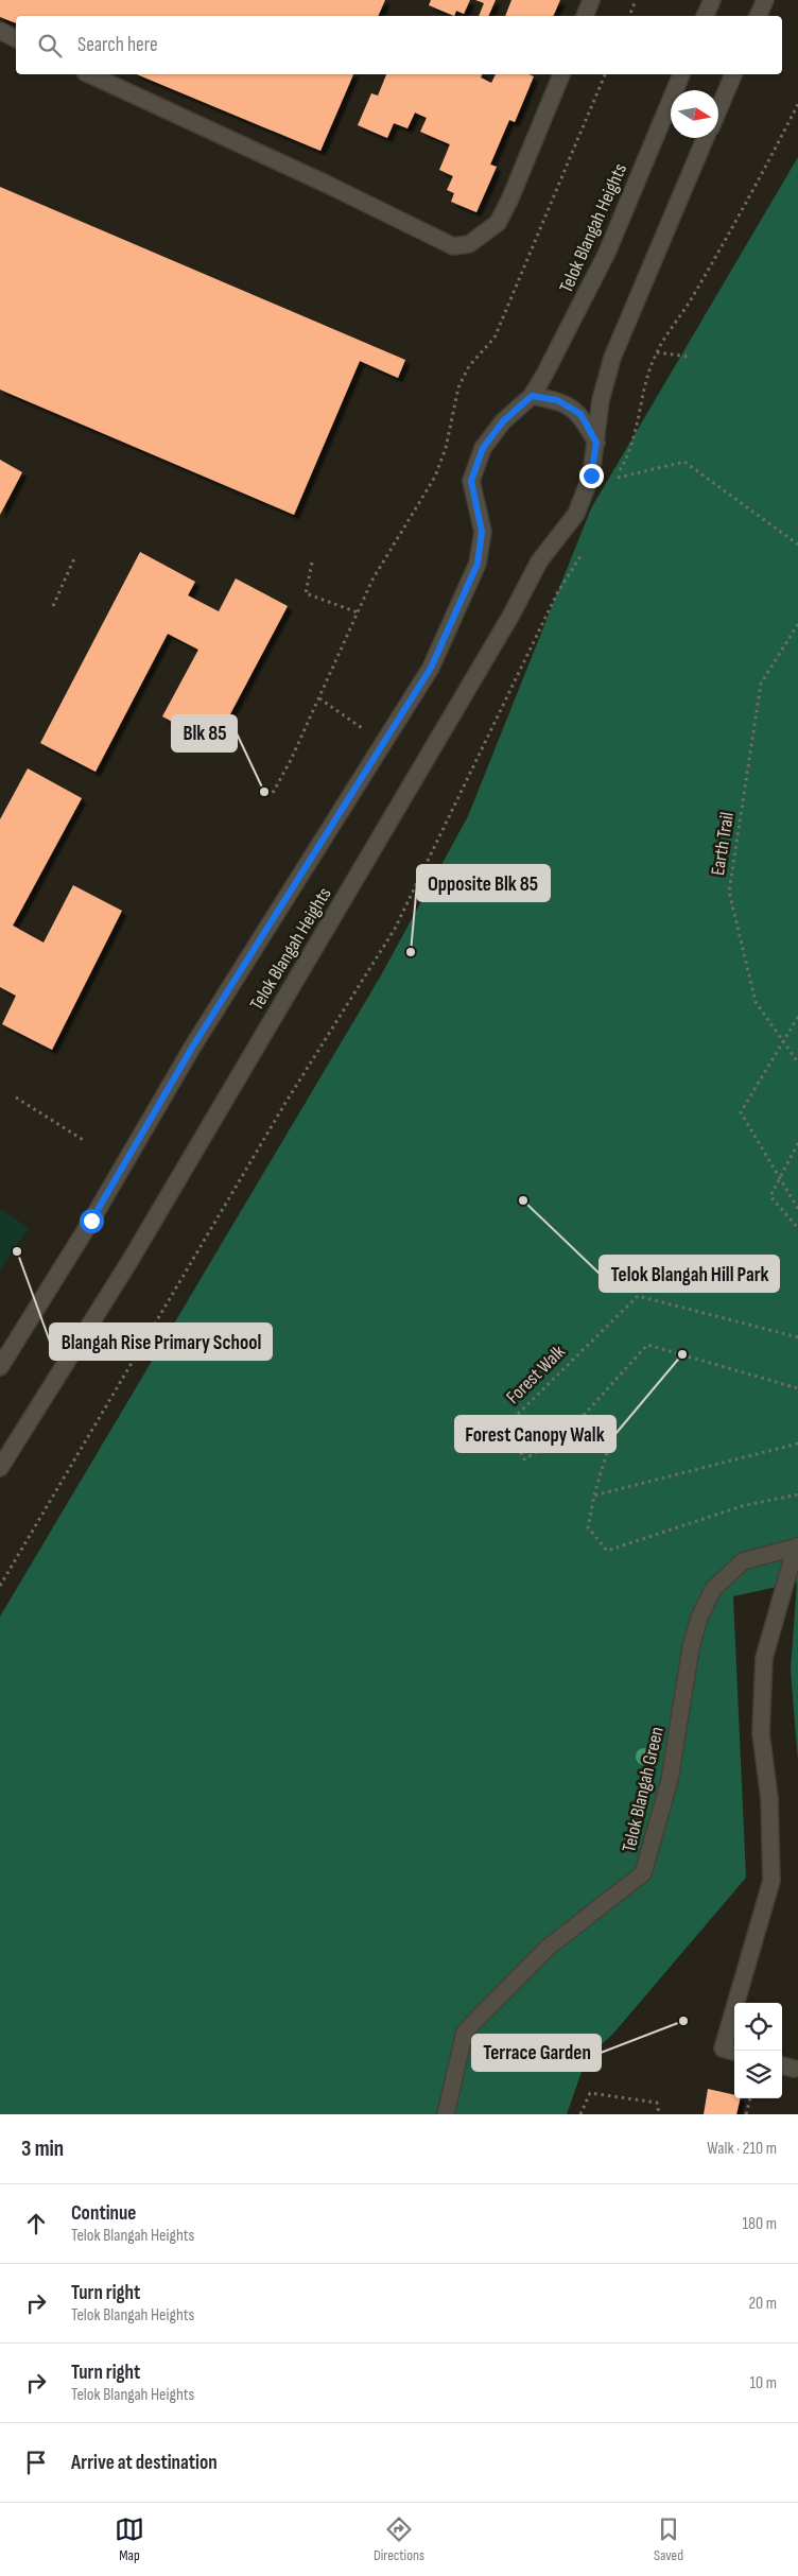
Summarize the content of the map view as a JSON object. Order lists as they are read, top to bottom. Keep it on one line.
{"streets":{"street":["Telok Blangah Heights","Telok Blangah Green"],"path":["Earth Trail","Forest Walk"]},"places":["Blk 85","Opposite Blk 85","Telok Blangah Hill Park","Blangah Rise Primary School","Forest Canopy Walk","Terrace Garden"],"north":"right","page":{"search":"Search here","heading":["3 min","Walk · 210 m"],"list":[["Continue","Telok Blangah Heights","180 m"],["Turn right","Telok Blangah Heights","20 m"],["Turn right","Telok Blangah Heights","10 m"],"Arrive at destination"],"nav":["Map","Directions","Saved"]}}
